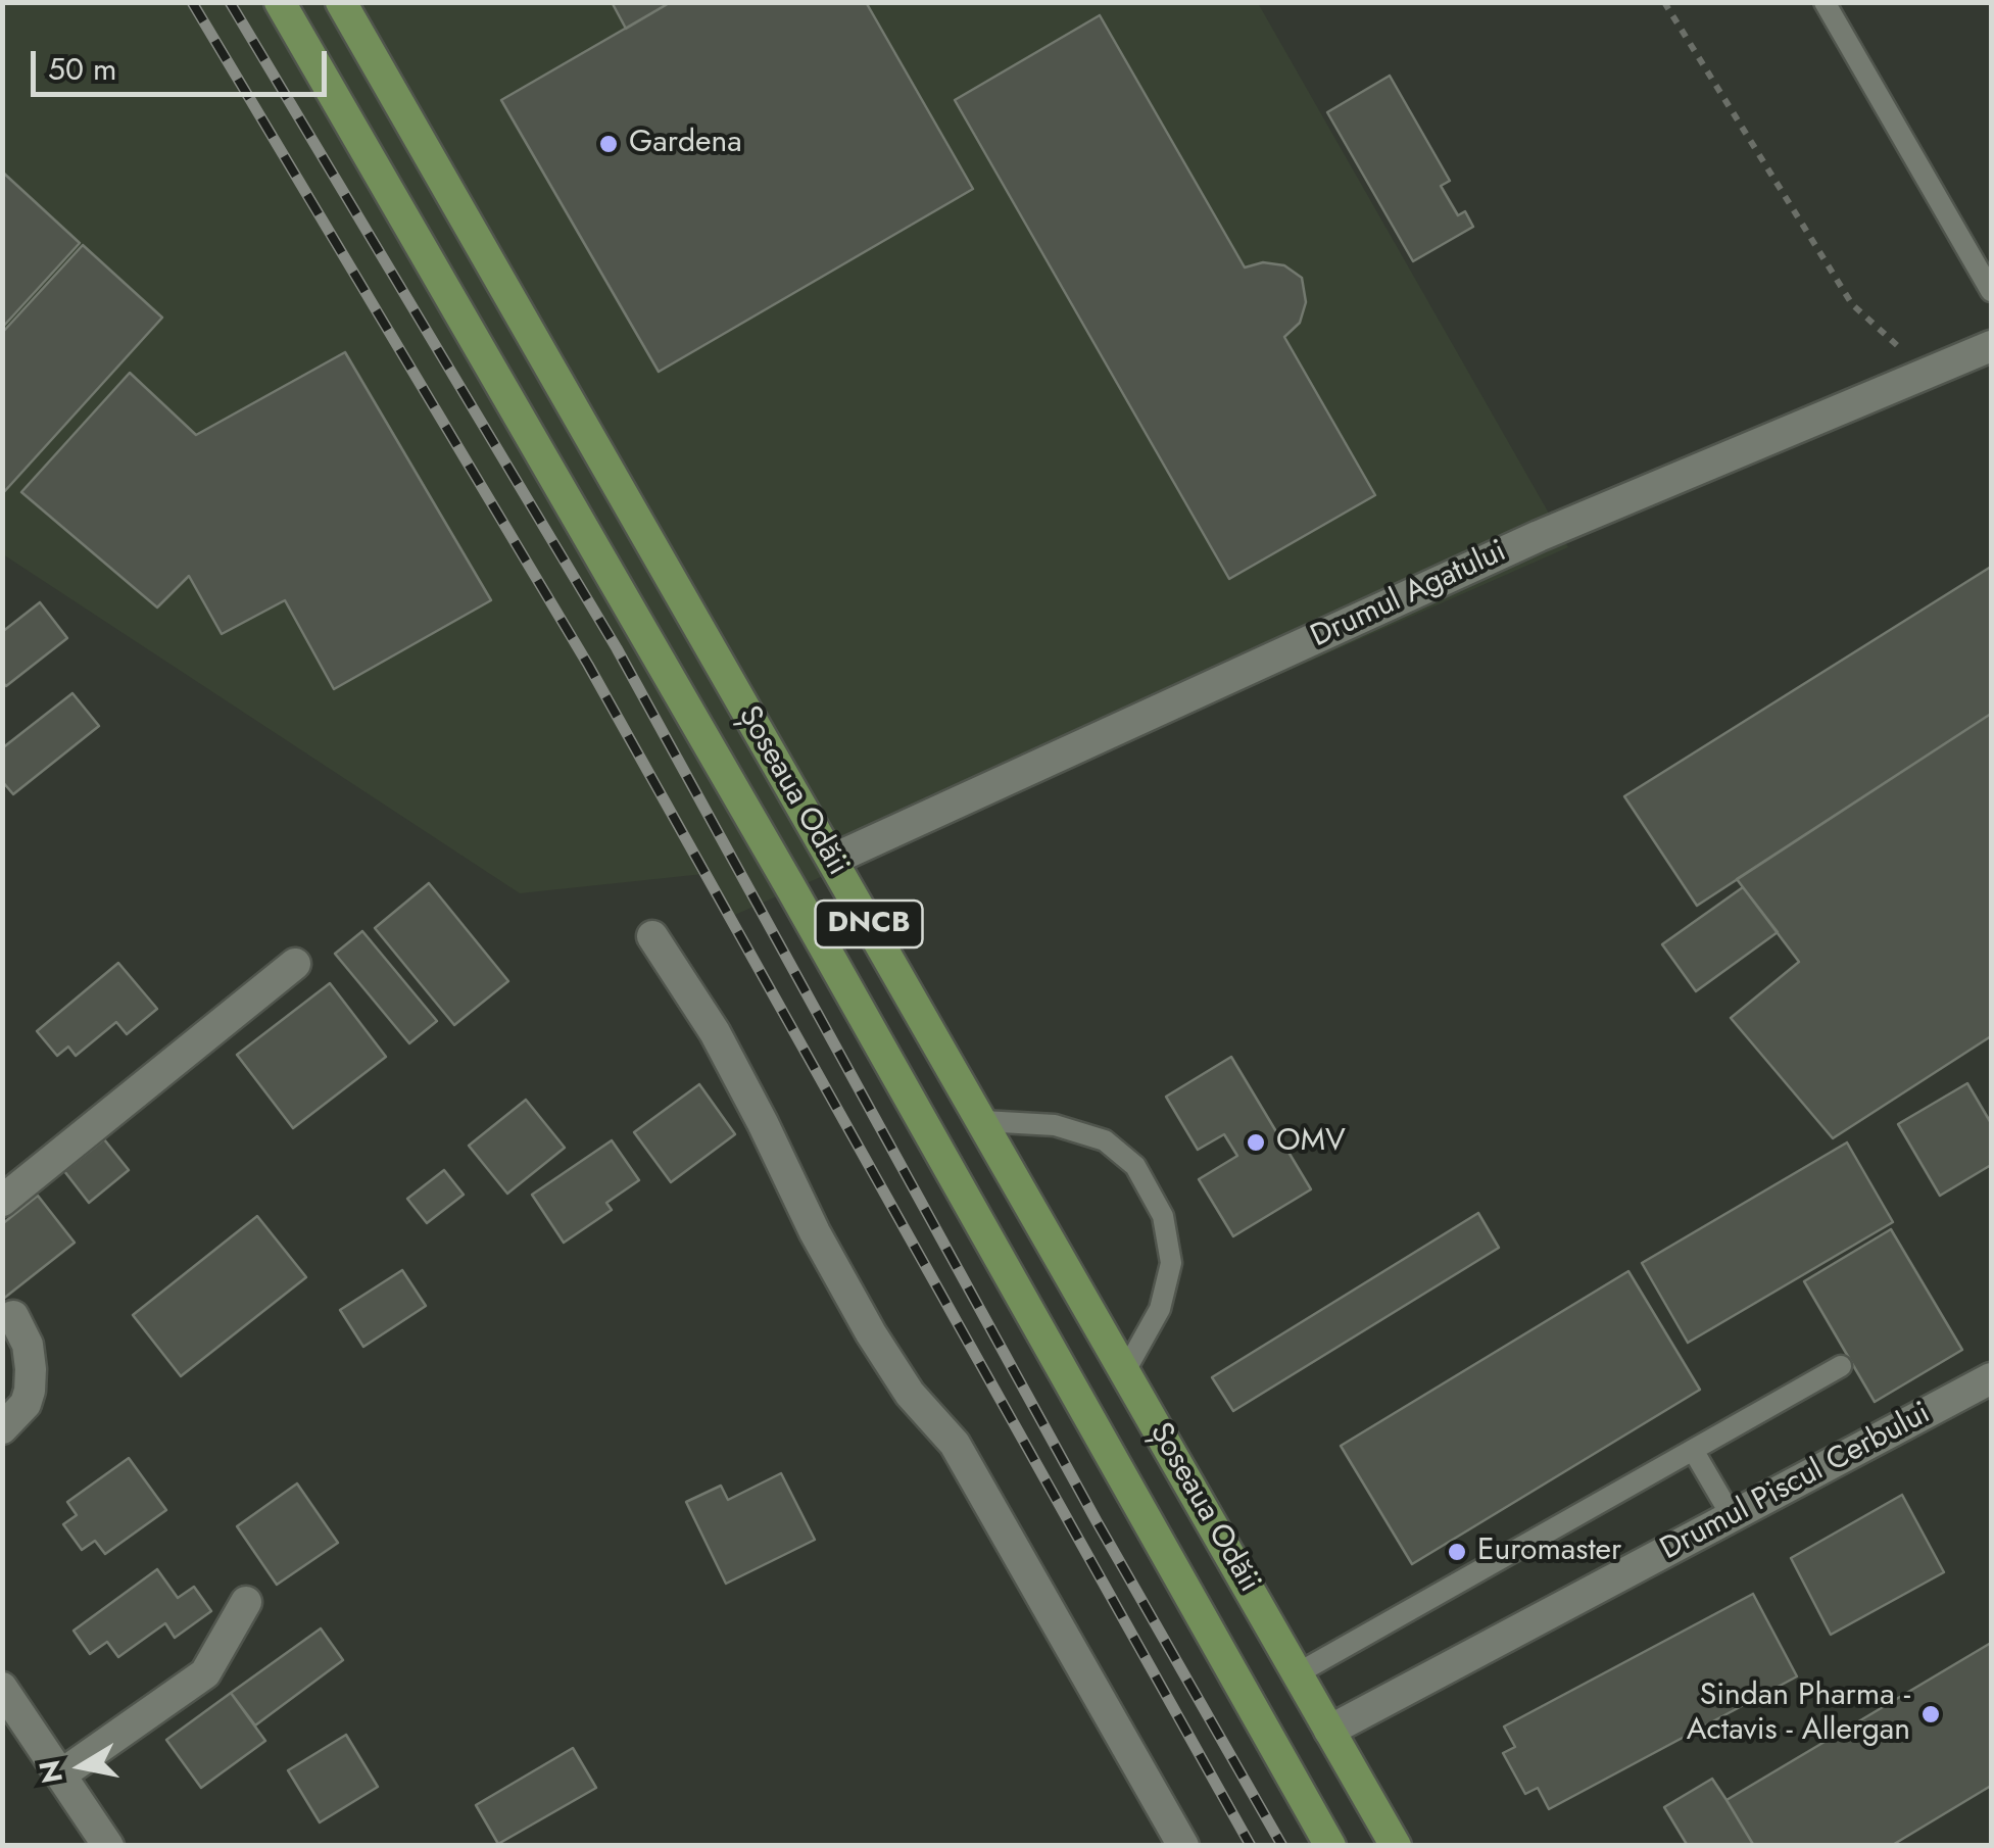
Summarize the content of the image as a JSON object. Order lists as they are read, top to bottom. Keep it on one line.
{"streets":{"main road":["Șoseaua Odăii","DNCB"],"street":["Drumul Agatului","Drumul Piscul Cerbului"]},"crossings":[["Drumul Agatului","Șoseaua Odăii"],["Șoseaua Odăii","Drumul Piscul Cerbului"]],"places":["Gardena","OMV","Euromaster","Sindan Pharma - Actavis - Allergan"],"scale_bar":"50 m","north":"left"}
